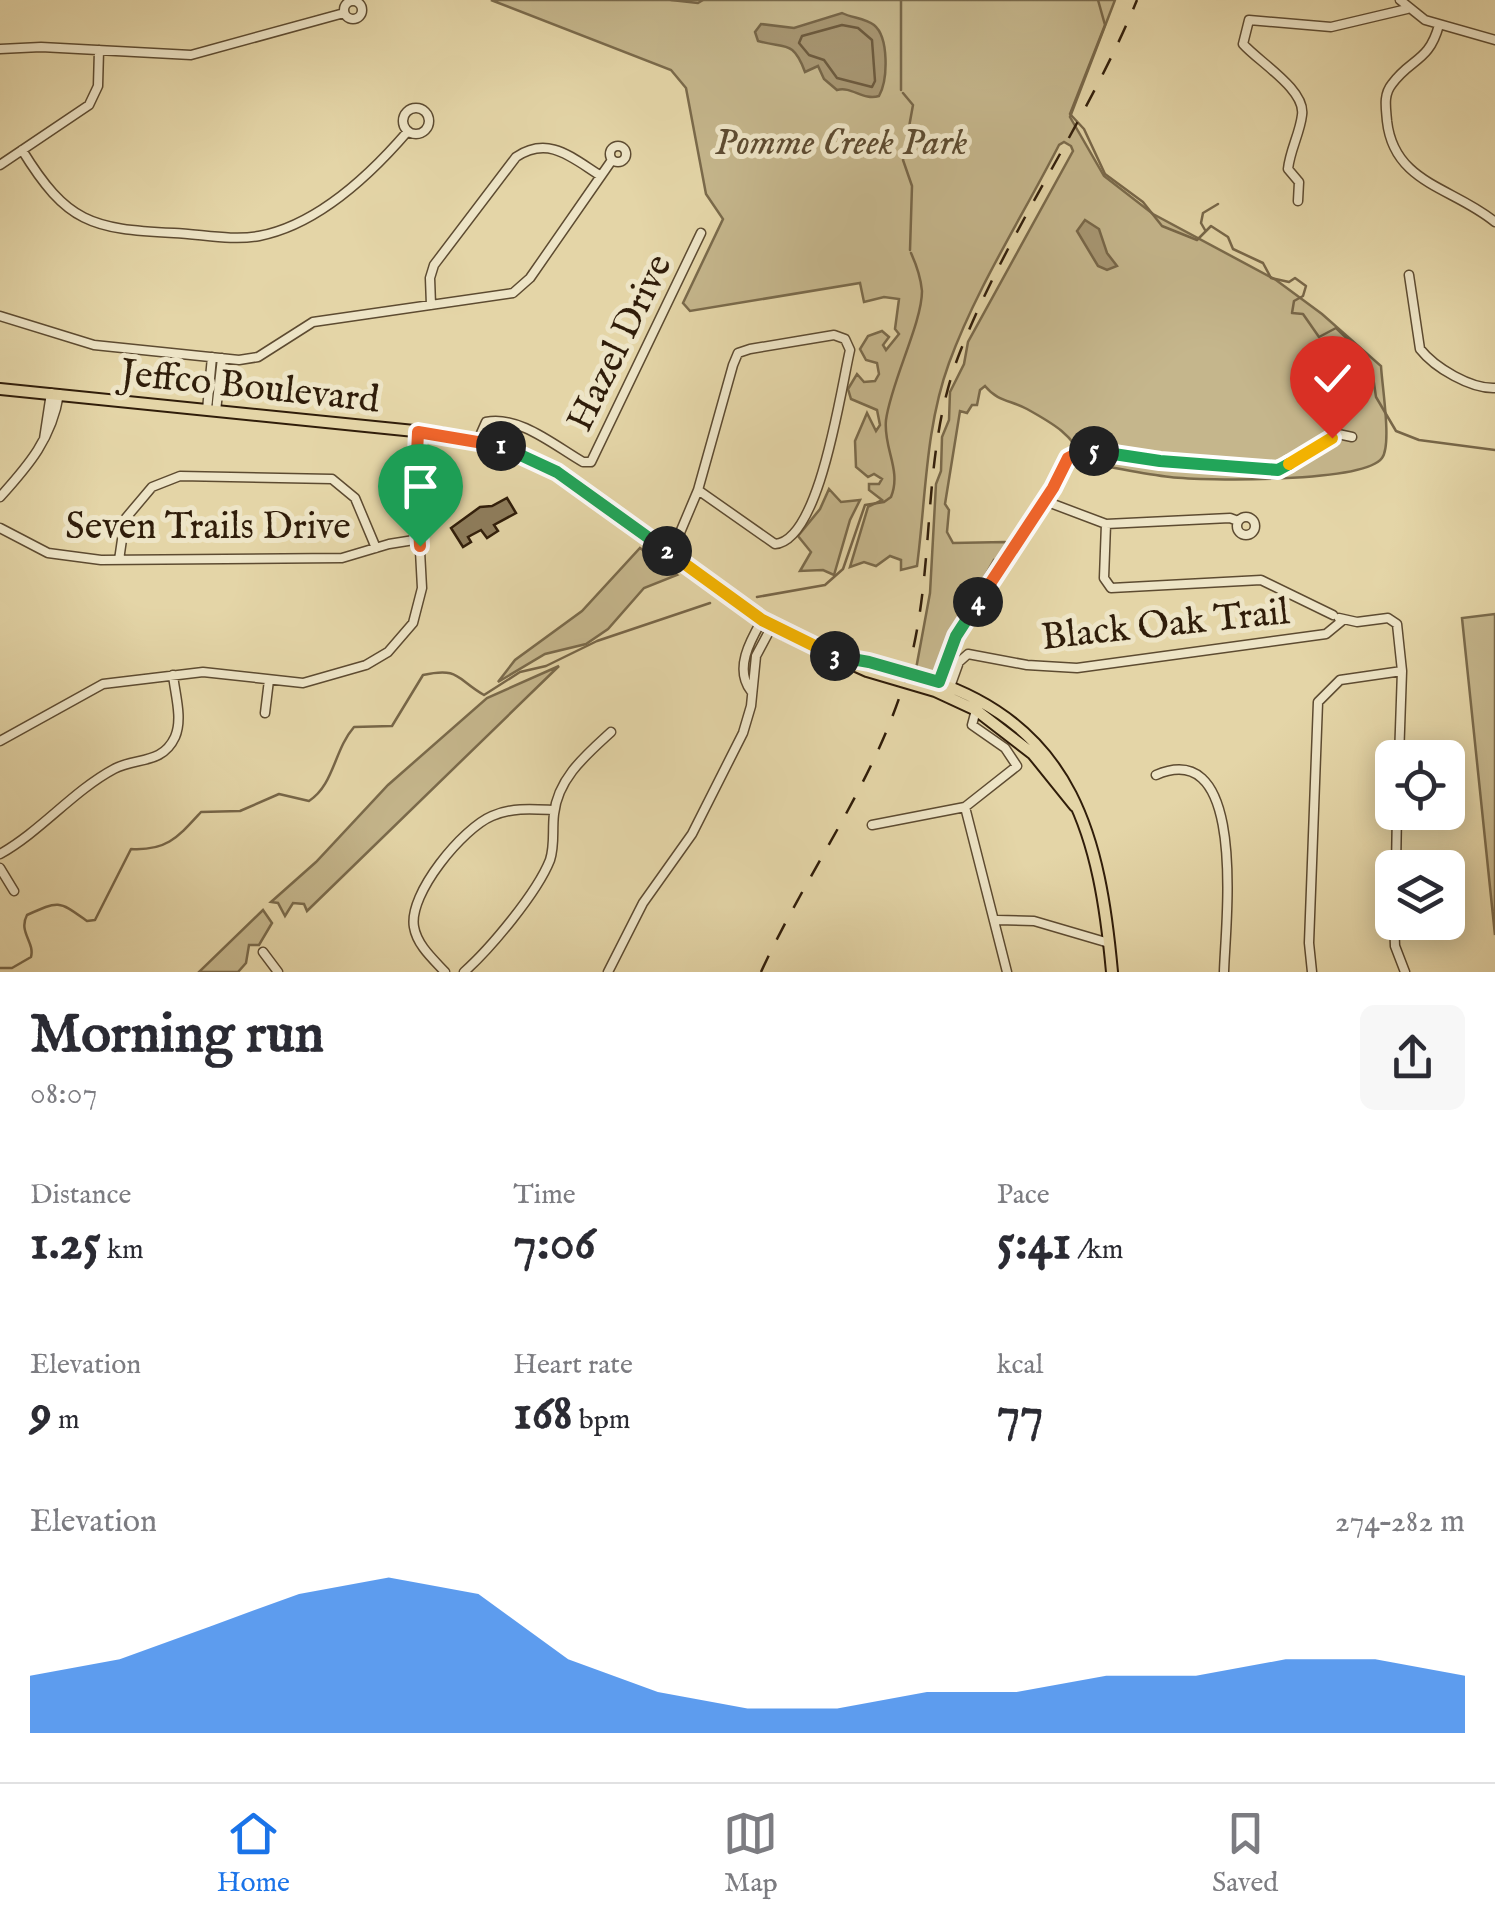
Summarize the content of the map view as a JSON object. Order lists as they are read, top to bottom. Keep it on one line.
{"streets":{"main road":["Jeffco Boulevard"],"street":["Hazel Drive","Seven Trails Drive","Black Oak Trail"]},"crossings":[["Hazel Drive","Jeffco Boulevard"],["Jeffco Boulevard","Black Oak Trail"]],"parks":["Pomme Creek Park"],"page":{"pins":["1","5","2","4","3"],"heading":["Morning run","08:07"],"stats":[["Distance","1.25 km"],["Time","7:06"],["Pace","5:41 /km"],["Elevation","9 m"],["Heart rate","168 bpm"],["kcal","77"]],"chart":["Elevation","274–282 m"],"tabs":["Home","Map","Saved"]}}
